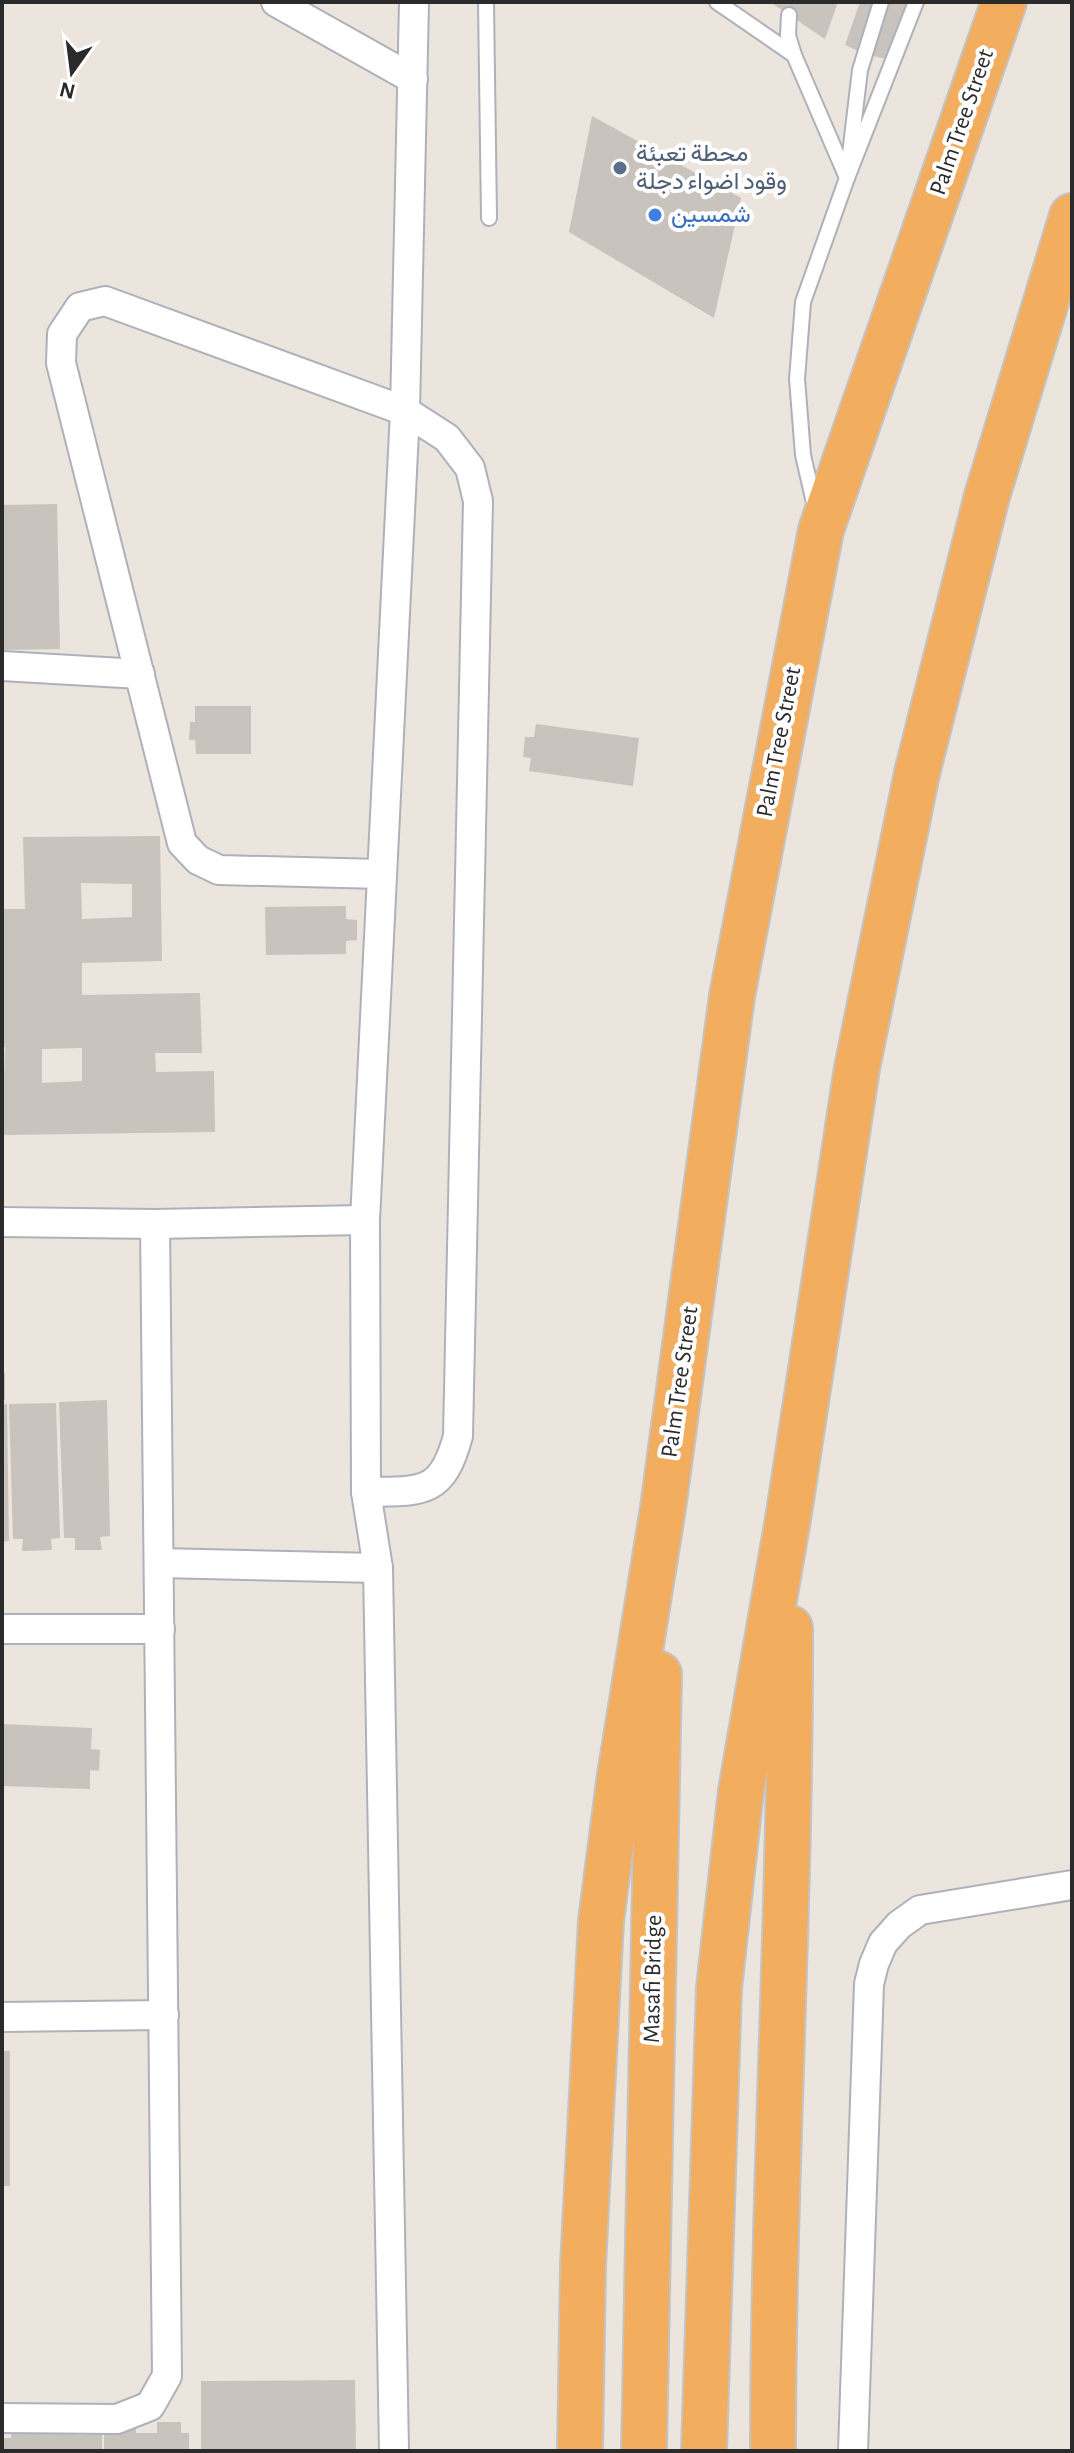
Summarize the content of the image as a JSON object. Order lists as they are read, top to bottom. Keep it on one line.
{"streets":{"highway":["Palm Tree Street","Masafi Bridge"]},"crossings":[["Palm Tree Street","Masafi Bridge"]],"places":["محطة تعبئة وقود اضواء دجلة","شمسين"],"north":"bottom"}
